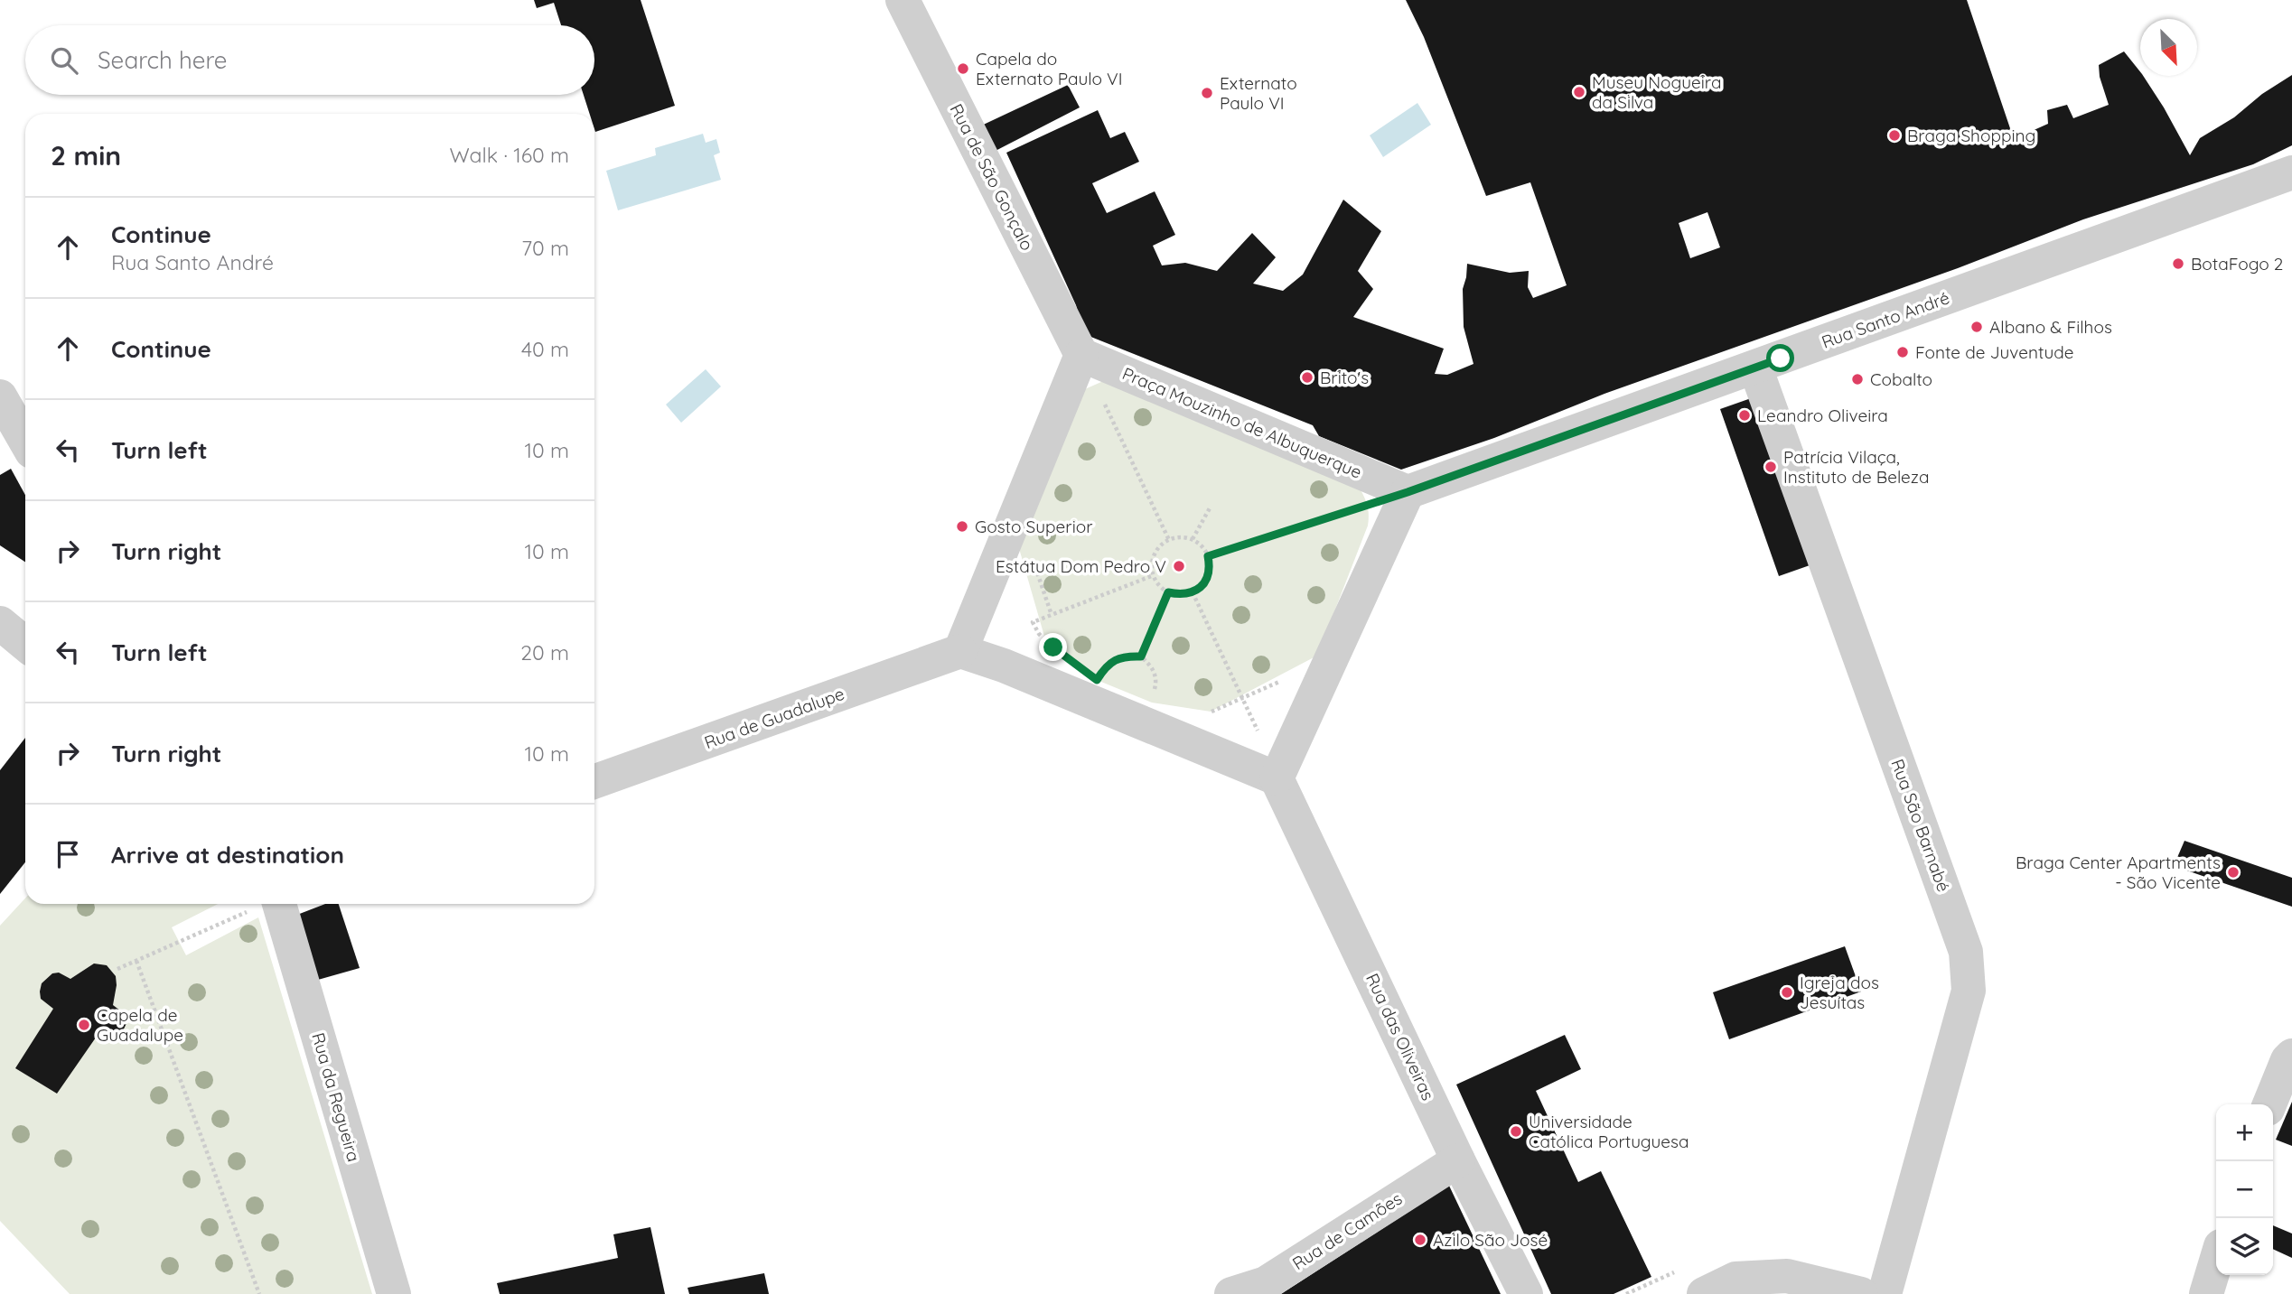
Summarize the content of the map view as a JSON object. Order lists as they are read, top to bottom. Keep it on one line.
{"streets":{"street":["Rua de São Gonçalo","Rua Santo André","Praça Mouzinho de Albuquerque","Rua de Guadalupe","Rua São Barnabé","Rua das Oliveiras","Rua da Regueira","Rua de Camões"]},"crossings":[["Rua de São Gonçalo","Praça Mouzinho de Albuquerque"],["Rua Santo André","Praça Mouzinho de Albuquerque"],["Rua Santo André","Rua São Barnabé"],["Rua das Oliveiras","Rua de Camões"]],"places":["Capela do Externato Paulo VI","Museu Nogueira da Silva","Externato Paulo VI","Braga Shopping","BotaFogo 2","Albano & Filhos","Fonte de Juventude","Brito's","Cobalto","Leandro Oliveira","Patrícia Vilaça, Instituto de Beleza","Gosto Superior","Estátua Dom Pedro V","Braga Center Apartments - São Vicente","Igreja dos Jesuítas","Capela de Guadalupe","Universidade Católica Portuguesa","Azilo São José"],"north":"bottom right","page":{"search":"Search here","heading":["2 min","Walk · 160 m"],"list":[["Continue","Rua Santo André","70 m"],["Continue","40 m"],["Turn left","10 m"],["Turn right","10 m"],["Turn left","20 m"],["Turn right","10 m"],"Arrive at destination"],"map_buttons":["+","−"]}}
